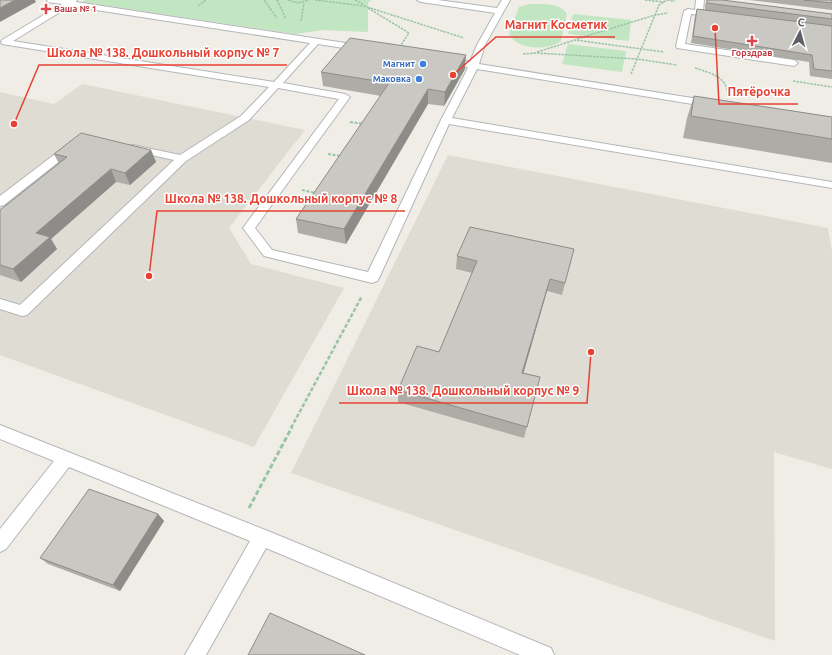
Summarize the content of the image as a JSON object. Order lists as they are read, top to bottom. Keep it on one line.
{"places":{"health":["Ваша № 1","Горздрав"],"other":["Пятёрочка","Магнит","Магнит Косметик","Маковка","Школа № 138. Дошкольный корпус № 7","Школа № 138. Дошкольный корпус № 8","Школа № 138. Дошкольный корпус № 9"]},"north":"top"}
